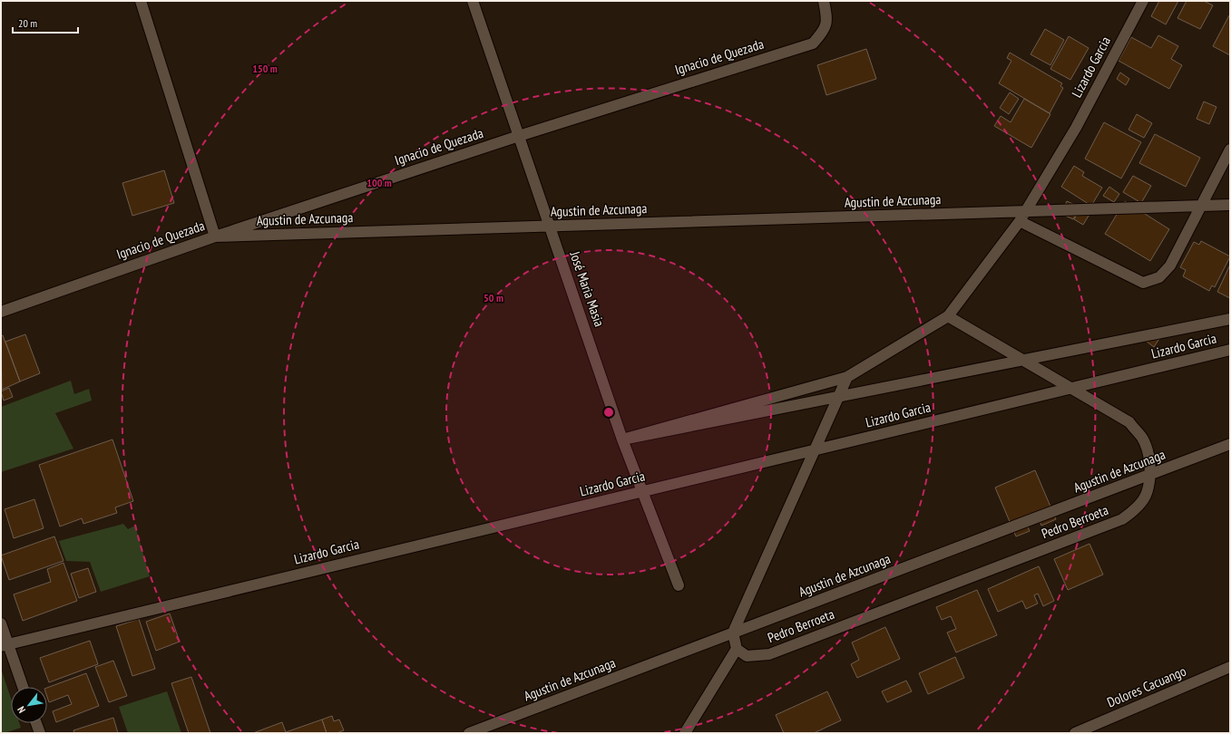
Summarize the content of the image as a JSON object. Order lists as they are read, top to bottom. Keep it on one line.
{"streets":{"street":["Ignacio de Quezada","Lizardo Garcia","Agustin de Azcunaga","José Maria Masia","Pedro Berroeta","Dolores Cacuango"]},"crossings":[["Ignacio de Quezada","Agustin de Azcunaga"],["Ignacio de Quezada","José Maria Masia"],["Lizardo Garcia","Agustin de Azcunaga"],["Lizardo Garcia","José Maria Masia"],["Lizardo Garcia","Pedro Berroeta"],["Agustin de Azcunaga","José Maria Masia"],["Agustin de Azcunaga","Pedro Berroeta"]],"scale_bar":"20 m","north":"bottom left","rings":["150 m","100 m","50 m"]}
